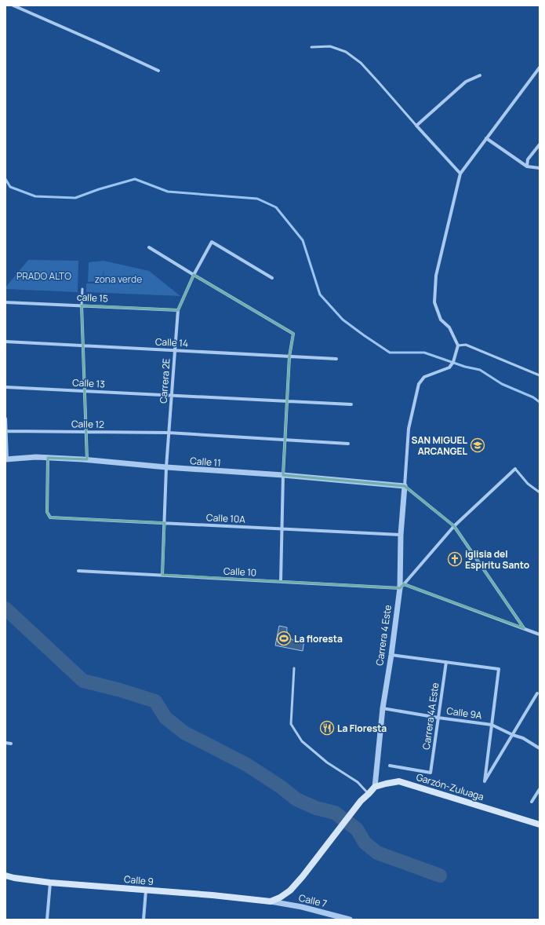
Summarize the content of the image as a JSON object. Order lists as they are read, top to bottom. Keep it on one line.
{"streets":{"main road":["Garzón-Zuluaga","Calle 9"],"street":["calle 15","Calle 14","Carrera 2E","Calle 13","Calle 12","Calle 11","Calle 10A","Calle 10","Carrera 4 Este","Calle 9A","Carrera 4A Este","Calle 7"]},"crossings":[["calle 15","Carrera 2E"],["Calle 14","Carrera 2E"],["Carrera 2E","Calle 13"],["Carrera 2E","Calle 12"],["Carrera 2E","Calle 11"],["Carrera 2E","Calle 10A"],["Carrera 2E","Calle 10"],["Calle 11","Calle 10A"],["Calle 11","Carrera 4 Este"],["Calle 10A","Carrera 4 Este"],["Calle 10","Carrera 4 Este"],["Carrera 4 Este","Calle 9A"],["Carrera 4 Este","Garzón-Zuluaga"],["Calle 9A","Carrera 4A Este"],["Calle 9","Calle 7"]],"parks":["PRADO ALTO","zona verde"],"places":{"school or university":["SAN MIGUEL ARCANGEL"],"church":["iglisia del Espiritu Santo"],"sports":["La floresta"],"restaurant":["La Floresta"]}}
